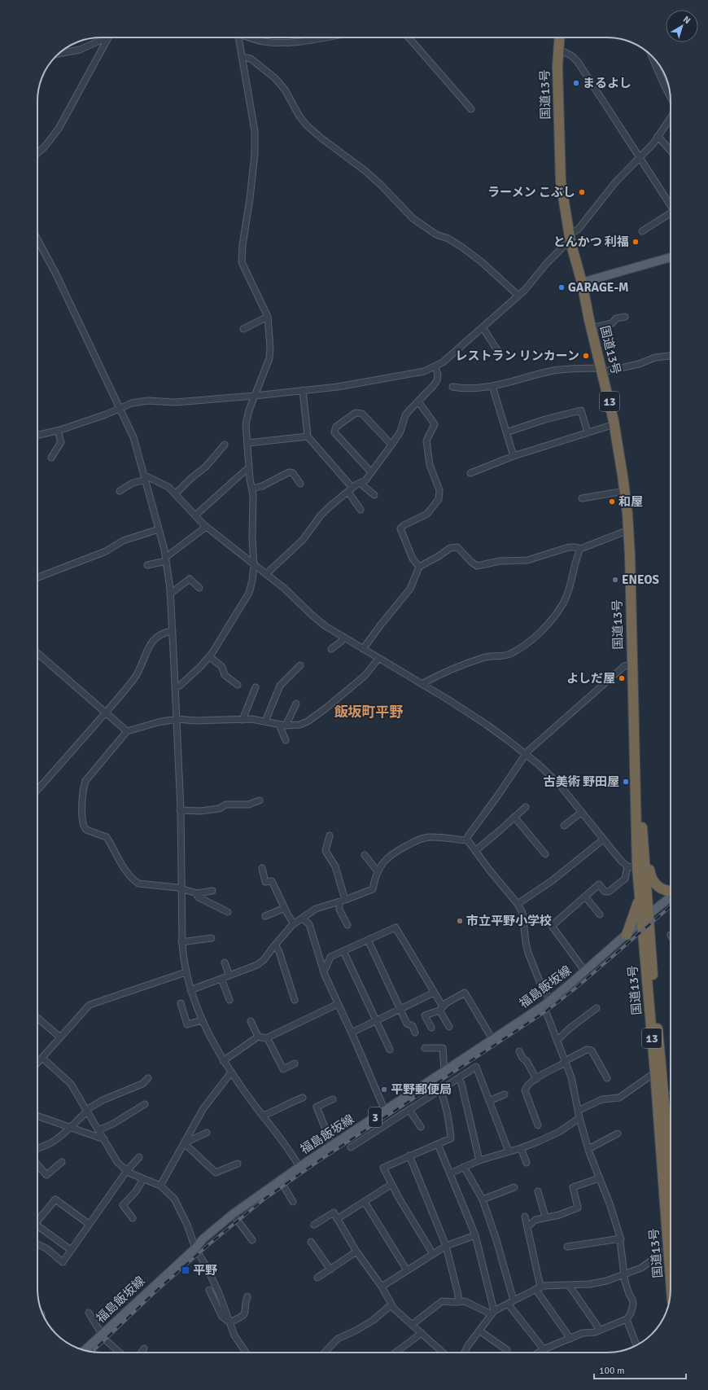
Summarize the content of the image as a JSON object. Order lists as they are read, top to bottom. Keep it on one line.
{"streets":{"highway":["国道13号","13"],"main road":["福島飯坂線","3"]},"crossings":[["国道13号","福島飯坂線"]],"districts":["飯坂町平野"],"places":{"other":["まるよし","ラーメン こぶし","とんかつ 利福","GARAGE-M","レストラン リンカーン","和屋","ENEOS","よしだ屋","古美術 野田屋","市立平野小学校","平野郵便局"],"transit":["平野"]},"scale_bar":"100 m","north":"top right"}
